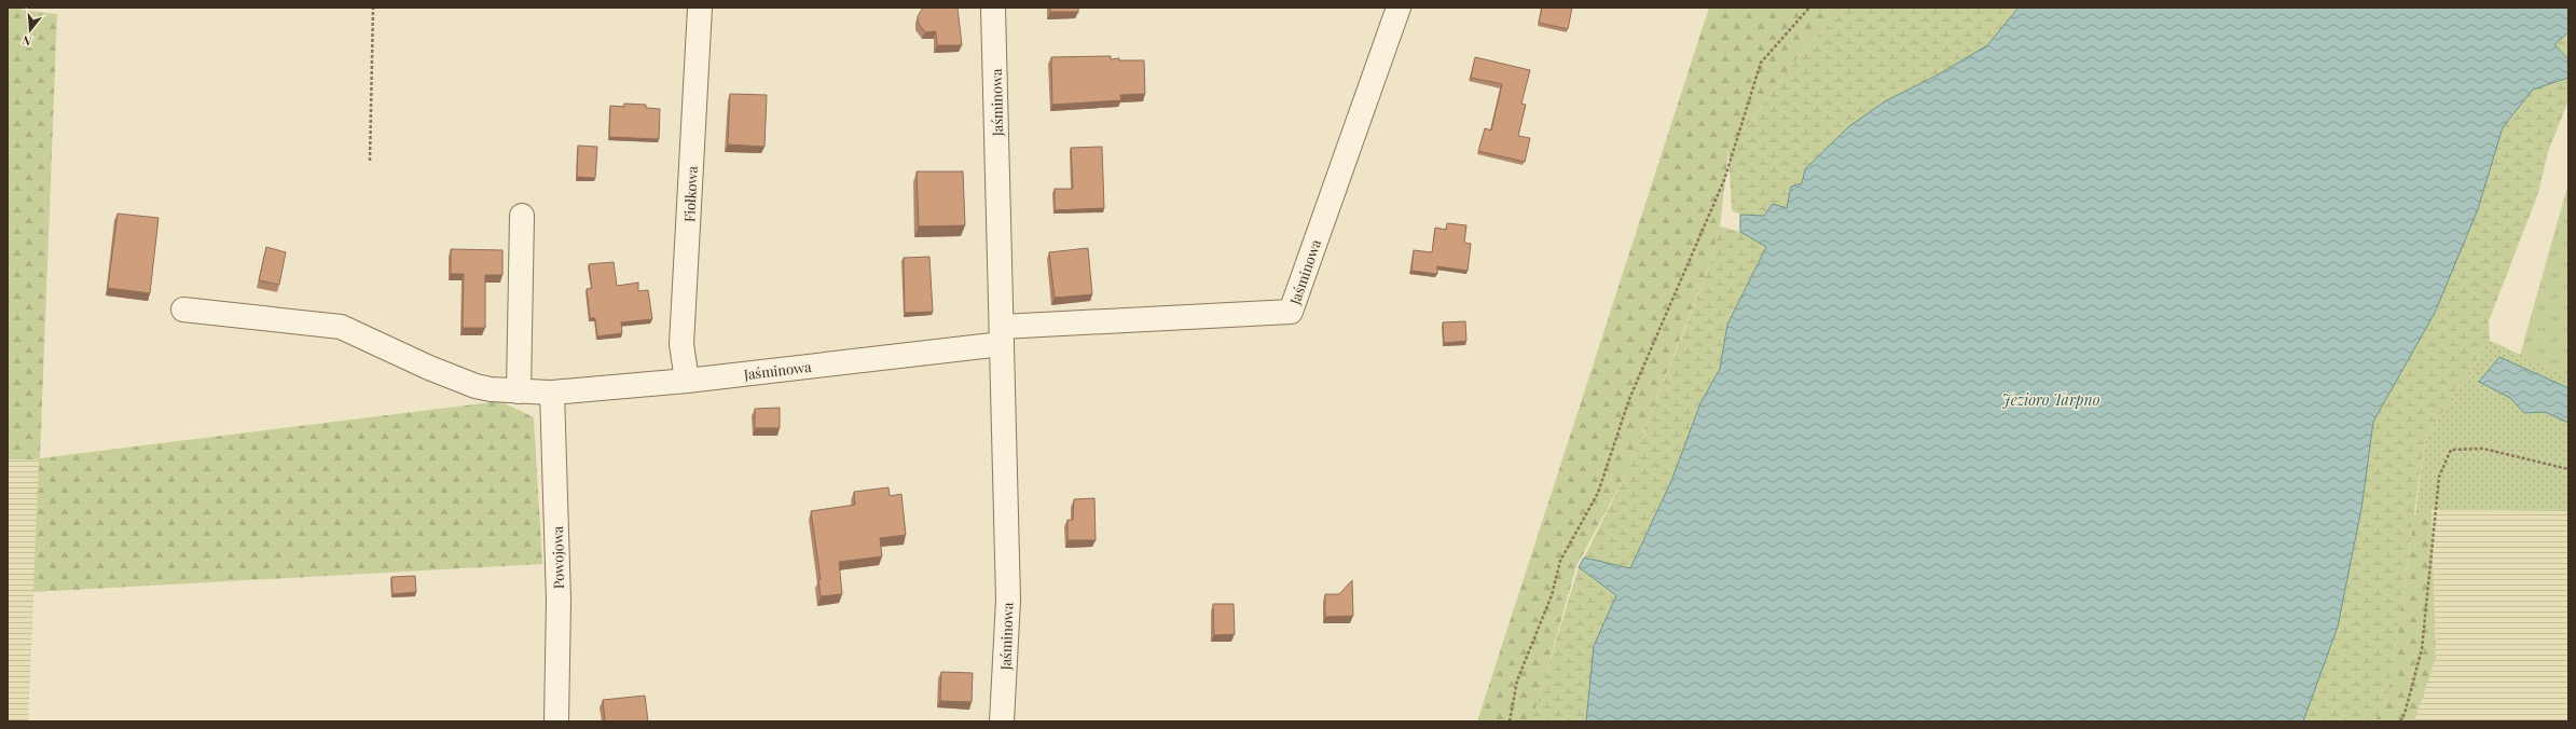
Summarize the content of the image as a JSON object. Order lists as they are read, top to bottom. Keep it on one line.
{"streets":{"street":["Jaśminowa","Fiołkowa","Powojowa"]},"crossings":[["Jaśminowa","Fiołkowa"],["Jaśminowa","Powojowa"]],"water":["Jezioro Tarpno"],"north":"bottom"}
